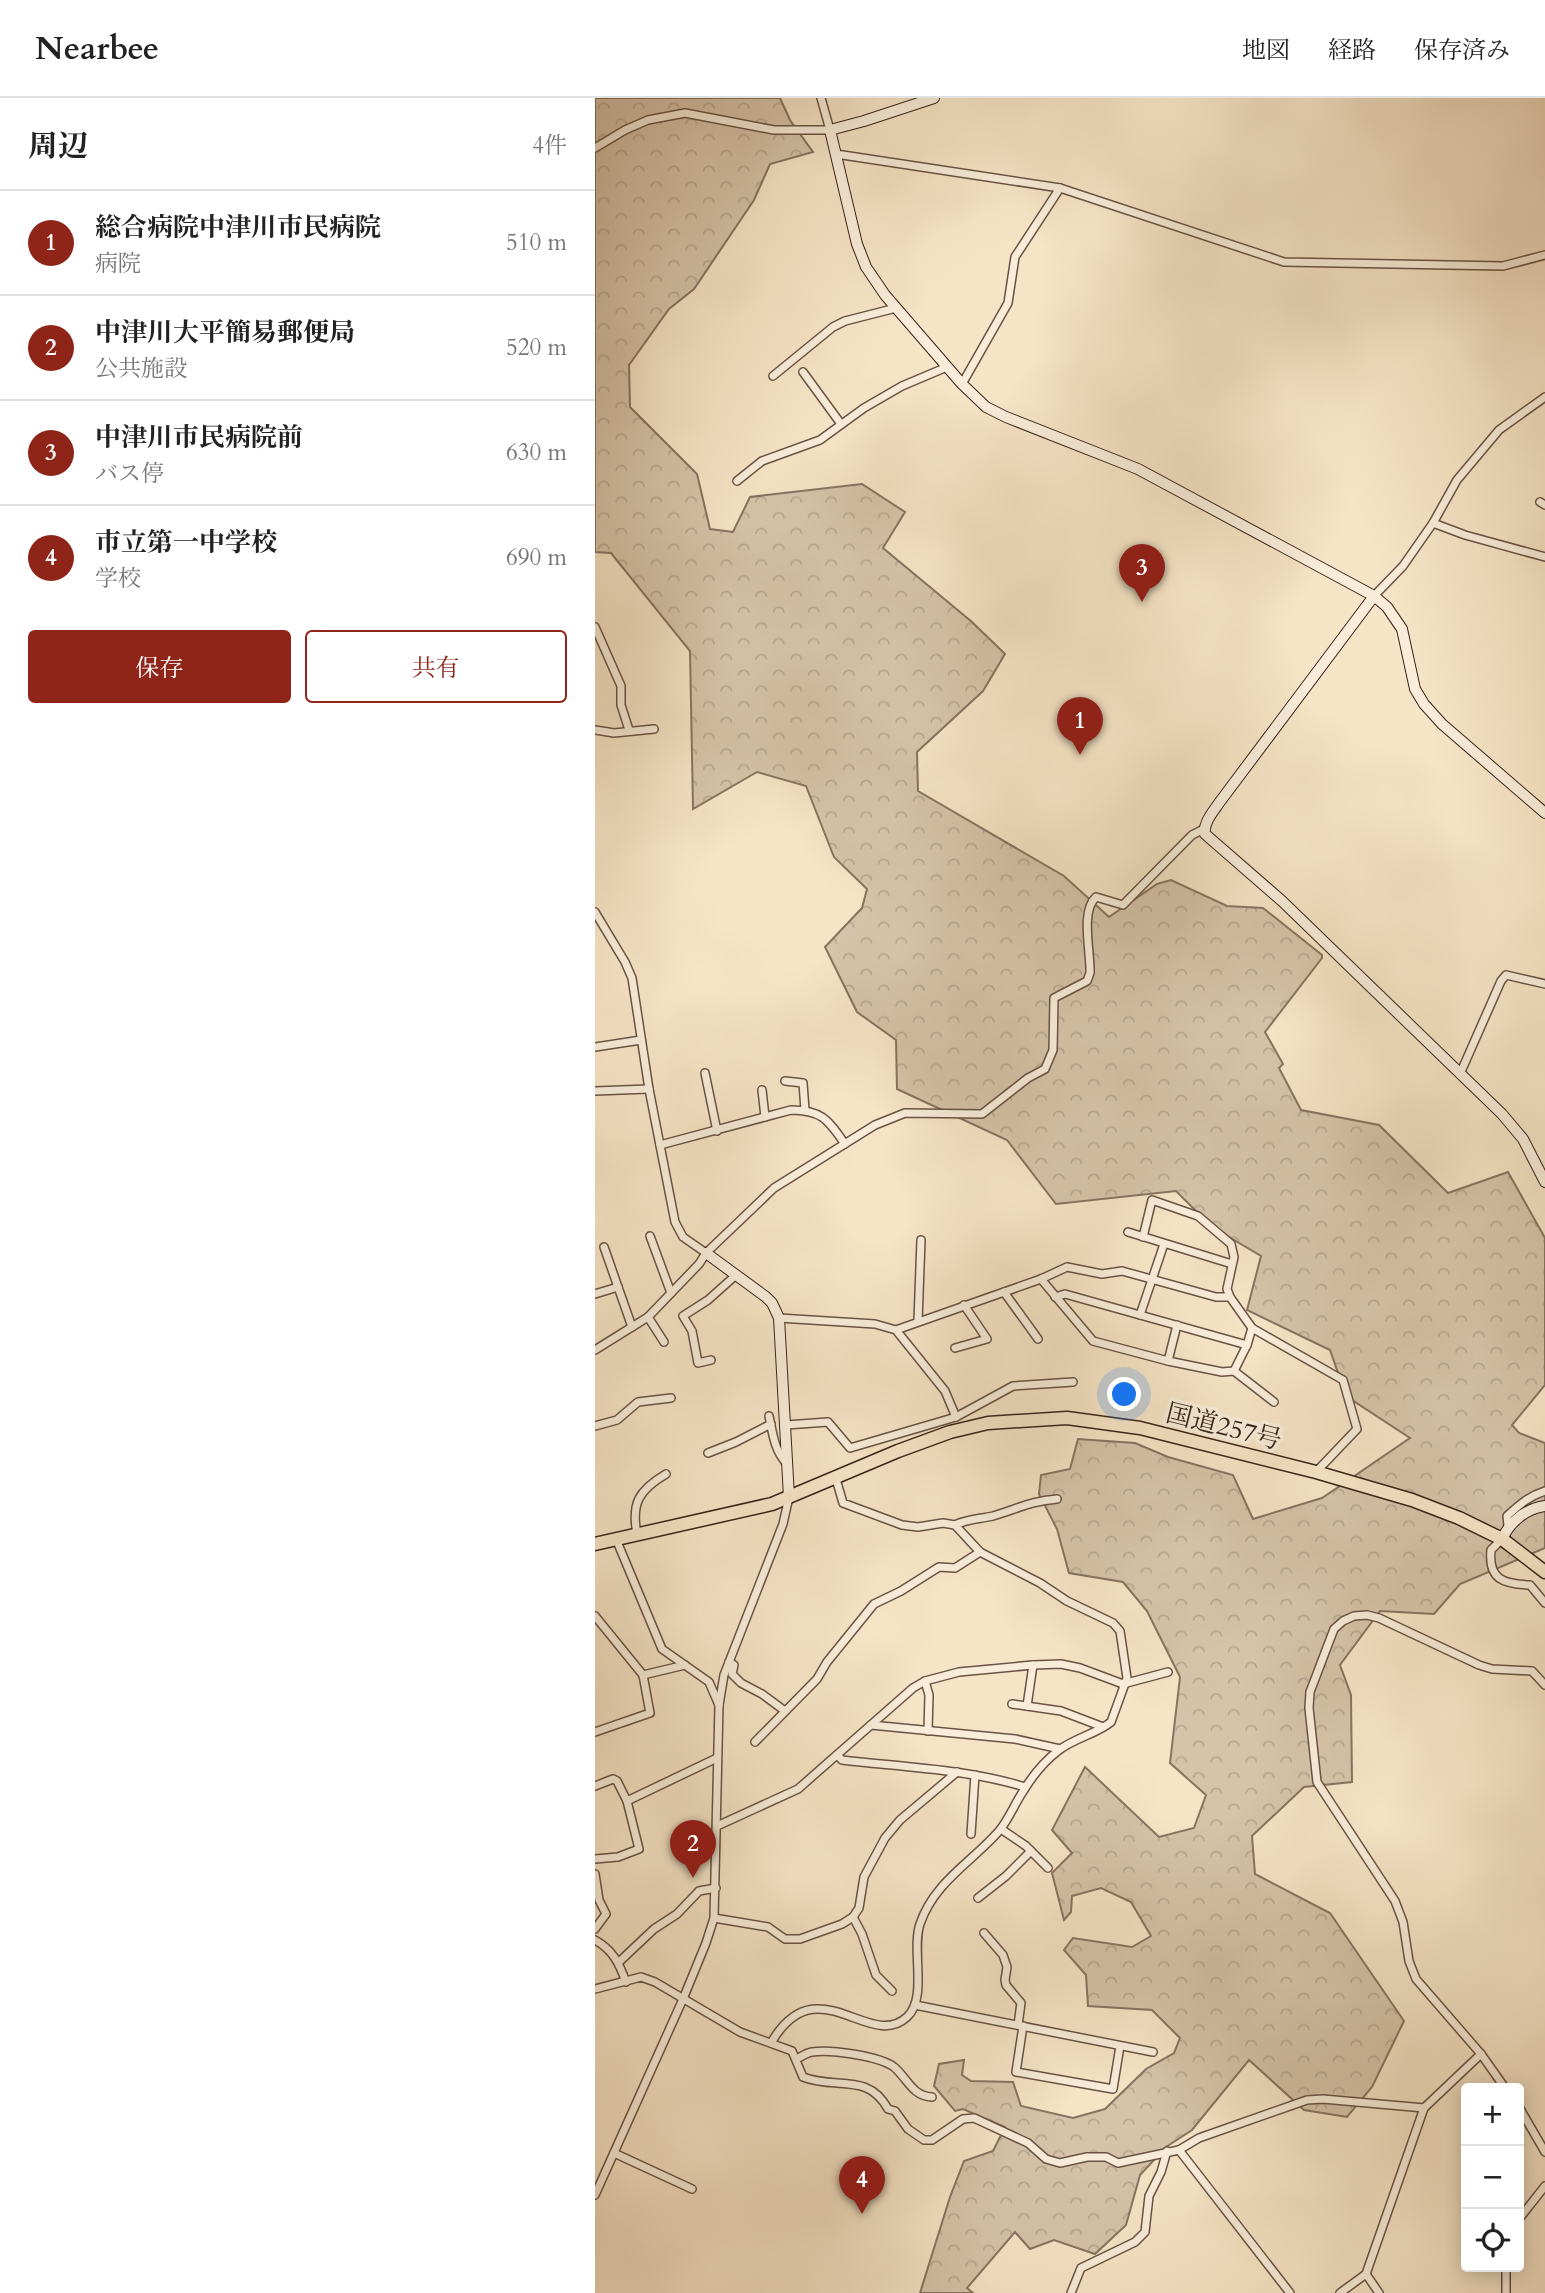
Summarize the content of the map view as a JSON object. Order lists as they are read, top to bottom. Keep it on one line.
{"streets":{"highway":["国道257号"]},"page":{"header":"Nearbee","nav":["地図","経路","保存済み"],"heading":["周辺","4件"],"list":[{"mark":"1","name":"総合病院中津川市民病院","note":"病院","value":"510 m"},{"mark":"2","name":"中津川大平簡易郵便局","note":"公共施設","value":"520 m"},{"mark":"3","name":"中津川市民病院前","note":"バス停","value":"630 m"},{"mark":"4","name":"市立第一中学校","note":"学校","value":"690 m"}],"pins":["3","1","2","4"],"buttons":["保存","共有"],"map_buttons":["+","−"]}}
